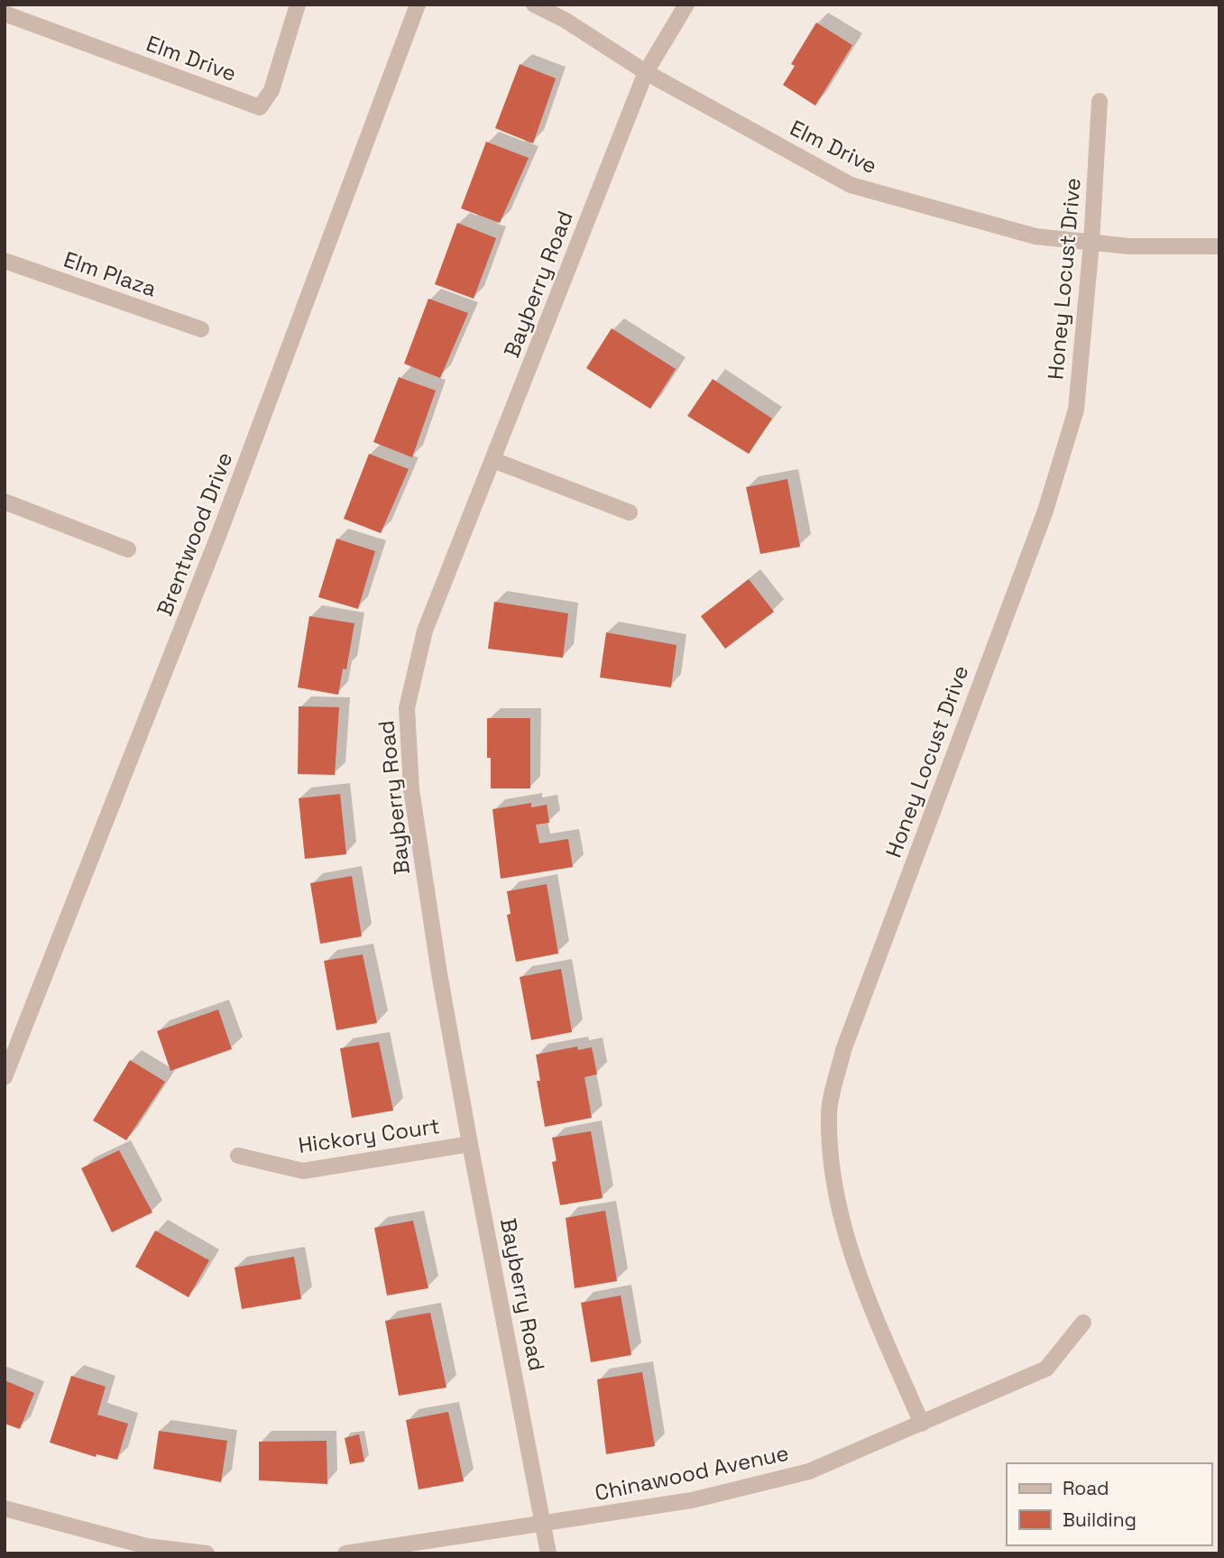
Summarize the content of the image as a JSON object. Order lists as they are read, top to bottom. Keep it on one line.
{"streets":{"street":["Elm Drive","Elm Plaza","Honey Locust Drive","Bayberry Road","Brentwood Drive","Hickory Court","Chinawood Avenue"]},"crossings":[["Elm Drive","Honey Locust Drive"],["Elm Drive","Bayberry Road"],["Honey Locust Drive","Chinawood Avenue"],["Bayberry Road","Hickory Court"],["Bayberry Road","Chinawood Avenue"]],"legend":["Road","Building"]}
